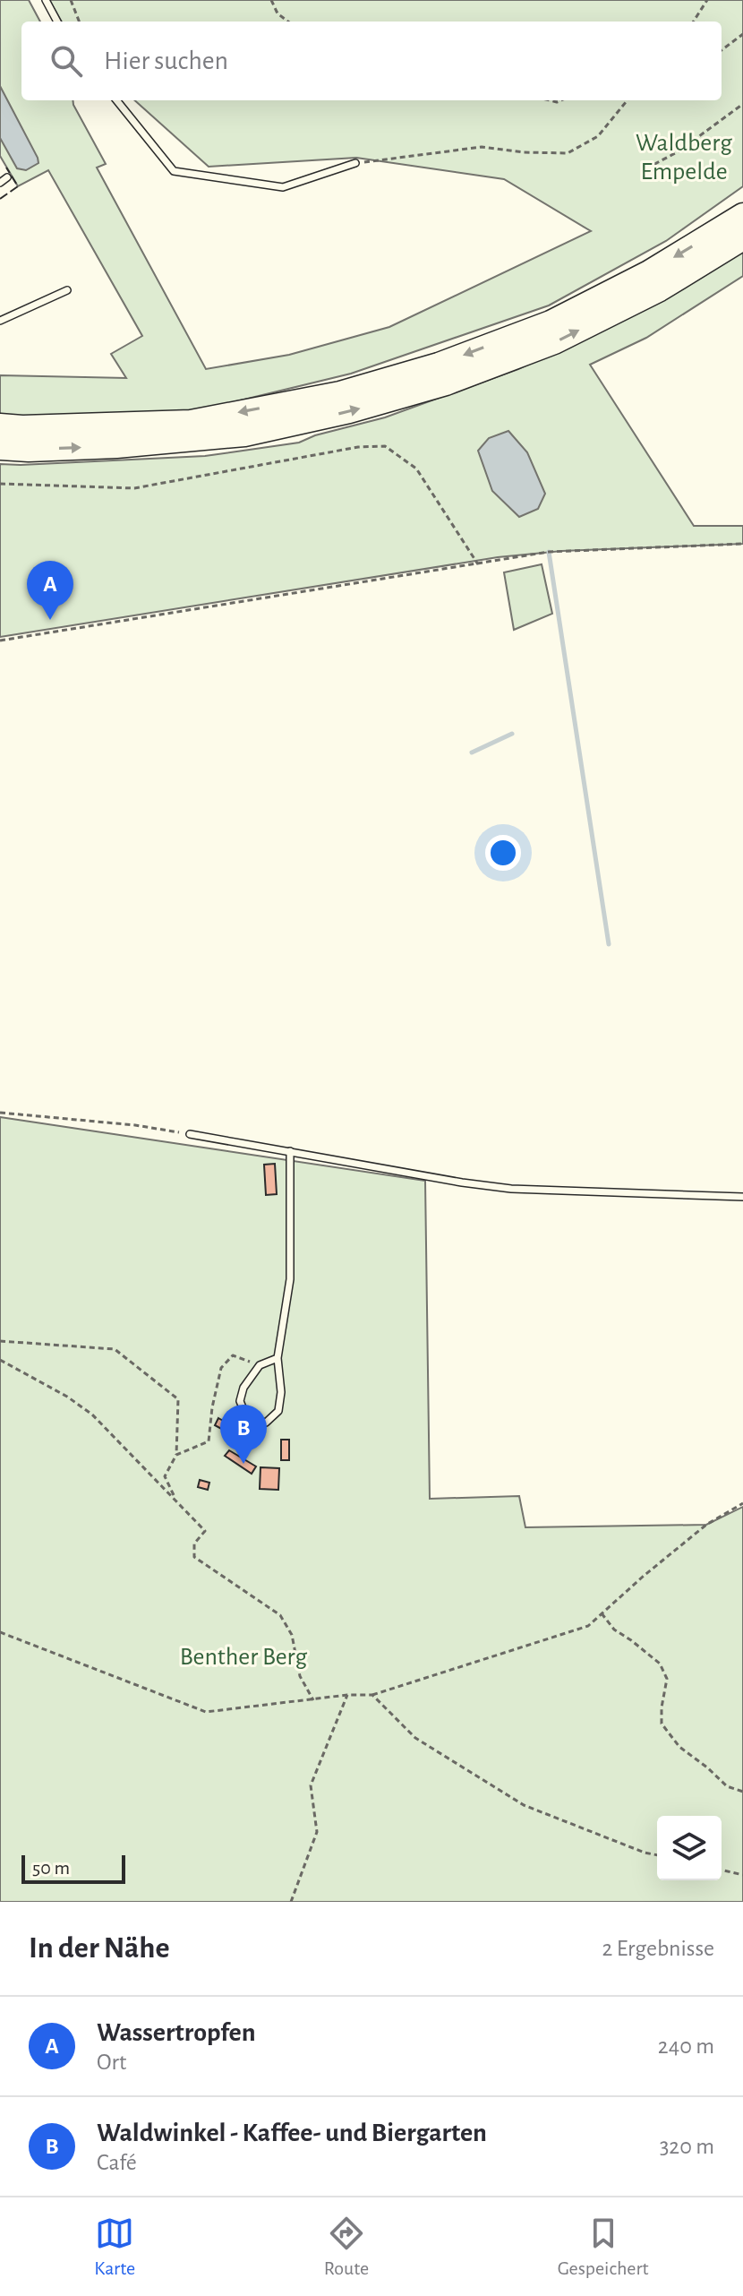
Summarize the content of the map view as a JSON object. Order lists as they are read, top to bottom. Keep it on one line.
{"parks":["Waldberg Empelde","Benther Berg"],"scale_bar":"50 m","page":{"search":"Hier suchen","pins":["A","B"],"scale":"50 m","heading":["In der Nähe","2 Ergebnisse"],"list":[{"mark":"A","name":"Wassertropfen","note":"Ort","value":"240 m"},{"mark":"B","name":"Waldwinkel - Kaffee- und Biergarten","note":"Café","value":"320 m"}],"nav":["Karte","Route","Gespeichert"]}}
